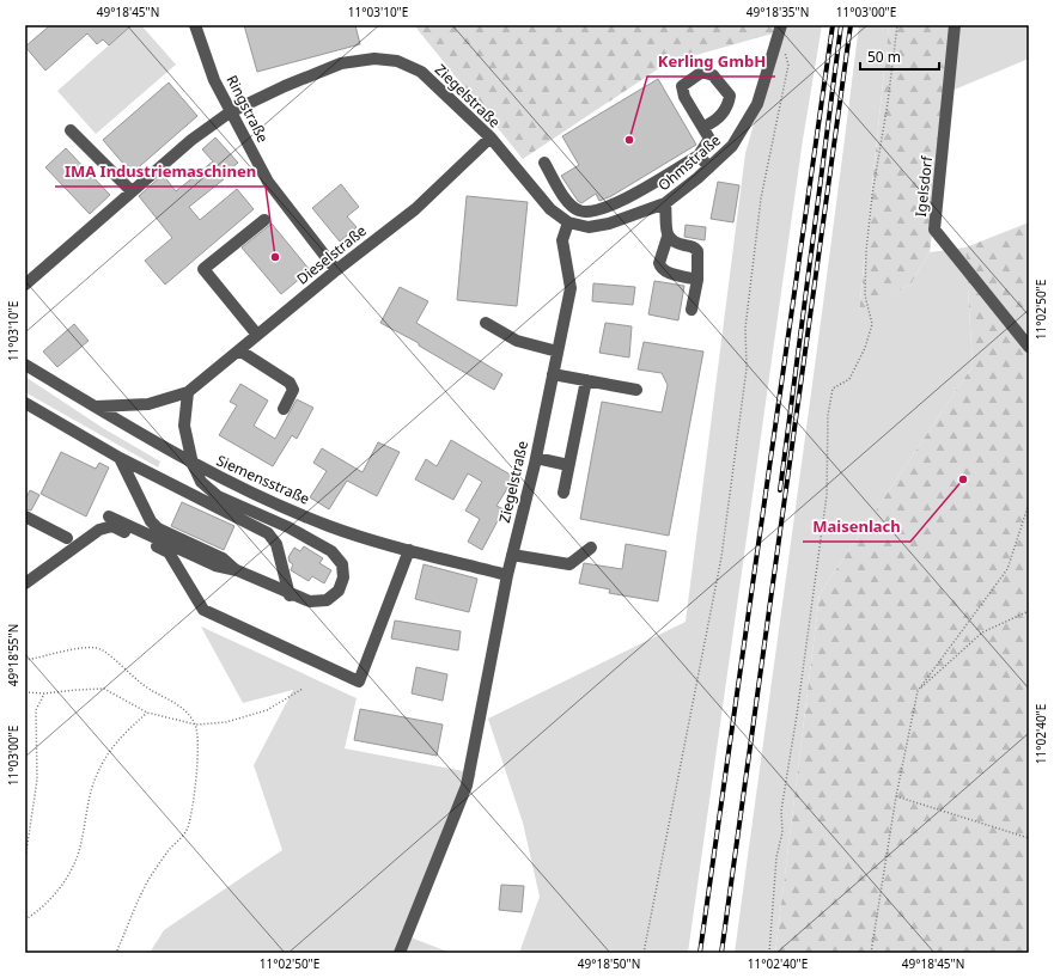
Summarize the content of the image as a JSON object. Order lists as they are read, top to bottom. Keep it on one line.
{"streets":{"street":["Ziegelstraße","Ringstraße","Ohmstraße","Igelsdorf","Dieselstraße","Siemensstraße"]},"crossings":[["Ziegelstraße","Ringstraße"],["Ziegelstraße","Ohmstraße"],["Ziegelstraße","Dieselstraße"],["Ziegelstraße","Siemensstraße"],["Ringstraße","Dieselstraße"],["Dieselstraße","Siemensstraße"]],"places":["Kerling GmbH","IMA Industriemaschinen","Maisenlach"],"scale_bar":"50 m","coordinates":["49°18'45\"N","11°03'10\"E","49°18'35\"N","11°03'00\"E","11°02'50\"E","49°18'55\"N","11°02'40\"E","49°18'50\"N"]}
